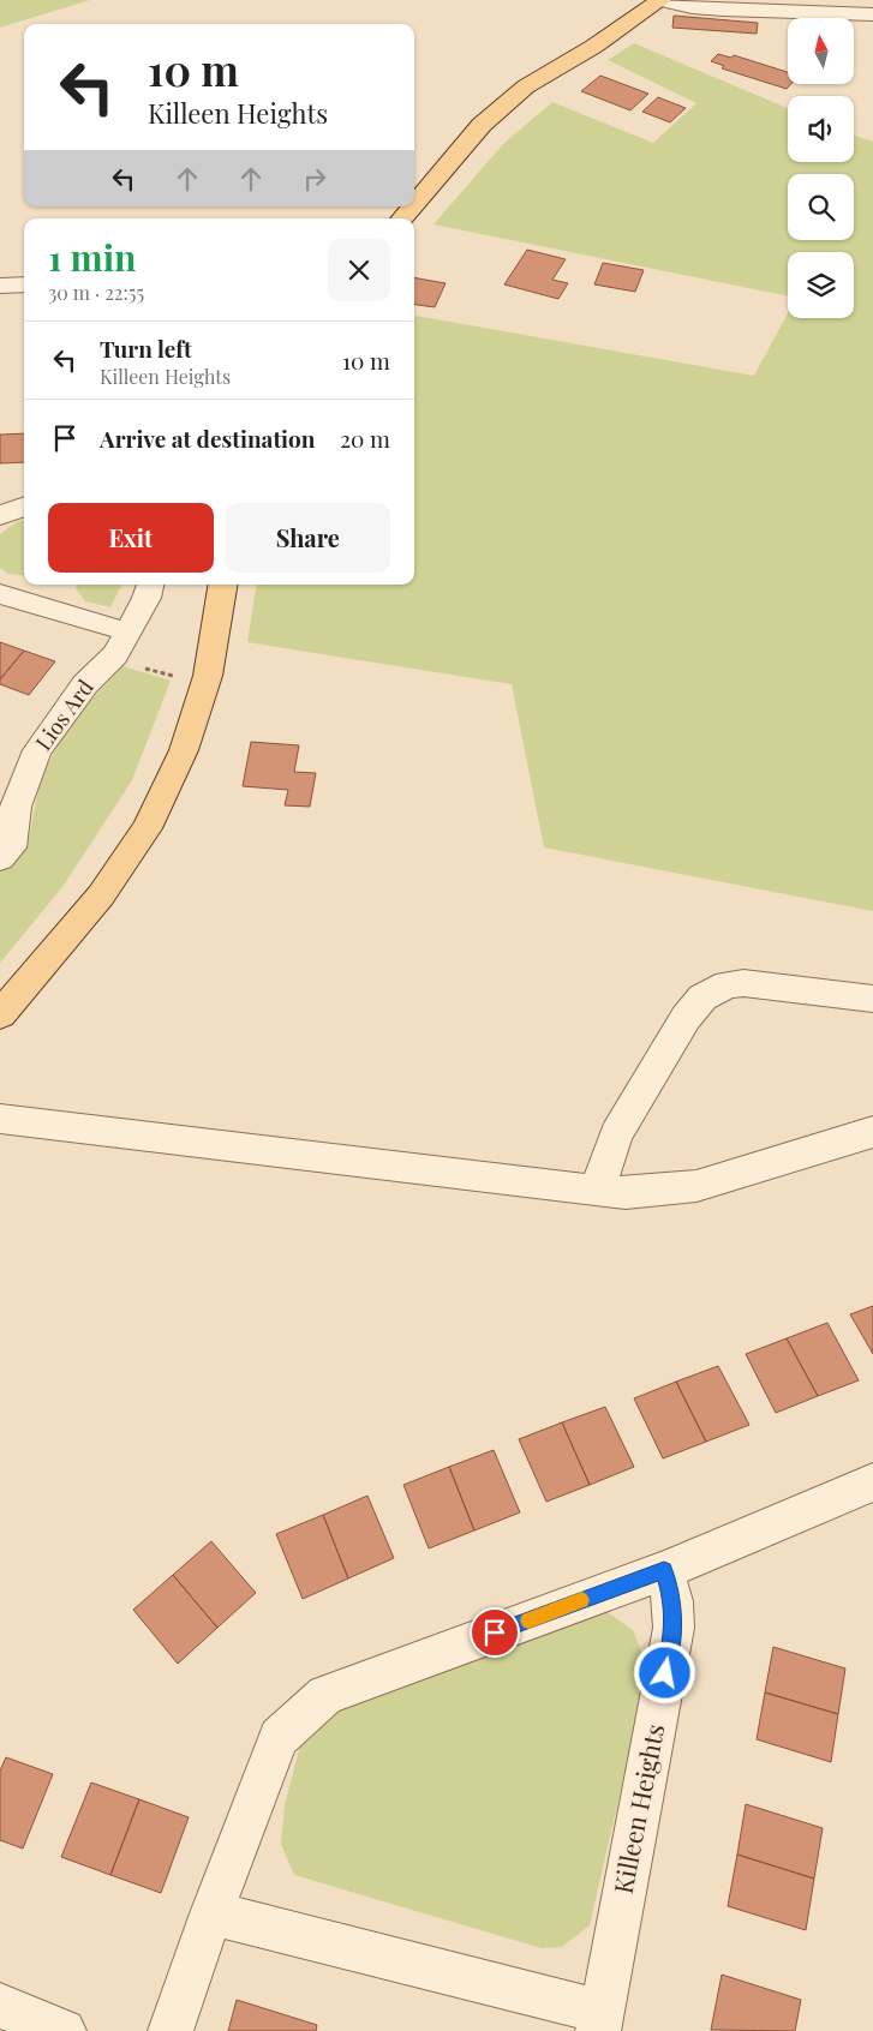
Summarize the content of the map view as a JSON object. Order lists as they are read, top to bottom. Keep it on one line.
{"streets":{"street":["Lios Ard","Killeen Heights"]},"north":"top","page":{"turn":["10 m","Killeen Heights"],"heading":["1 min","30 m · 22:55"],"list":[{"name":"Turn left","note":"Killeen Heights","value":"10 m"},{"name":"Arrive at destination","value":"20 m"}],"buttons":["Exit","Share"]}}
